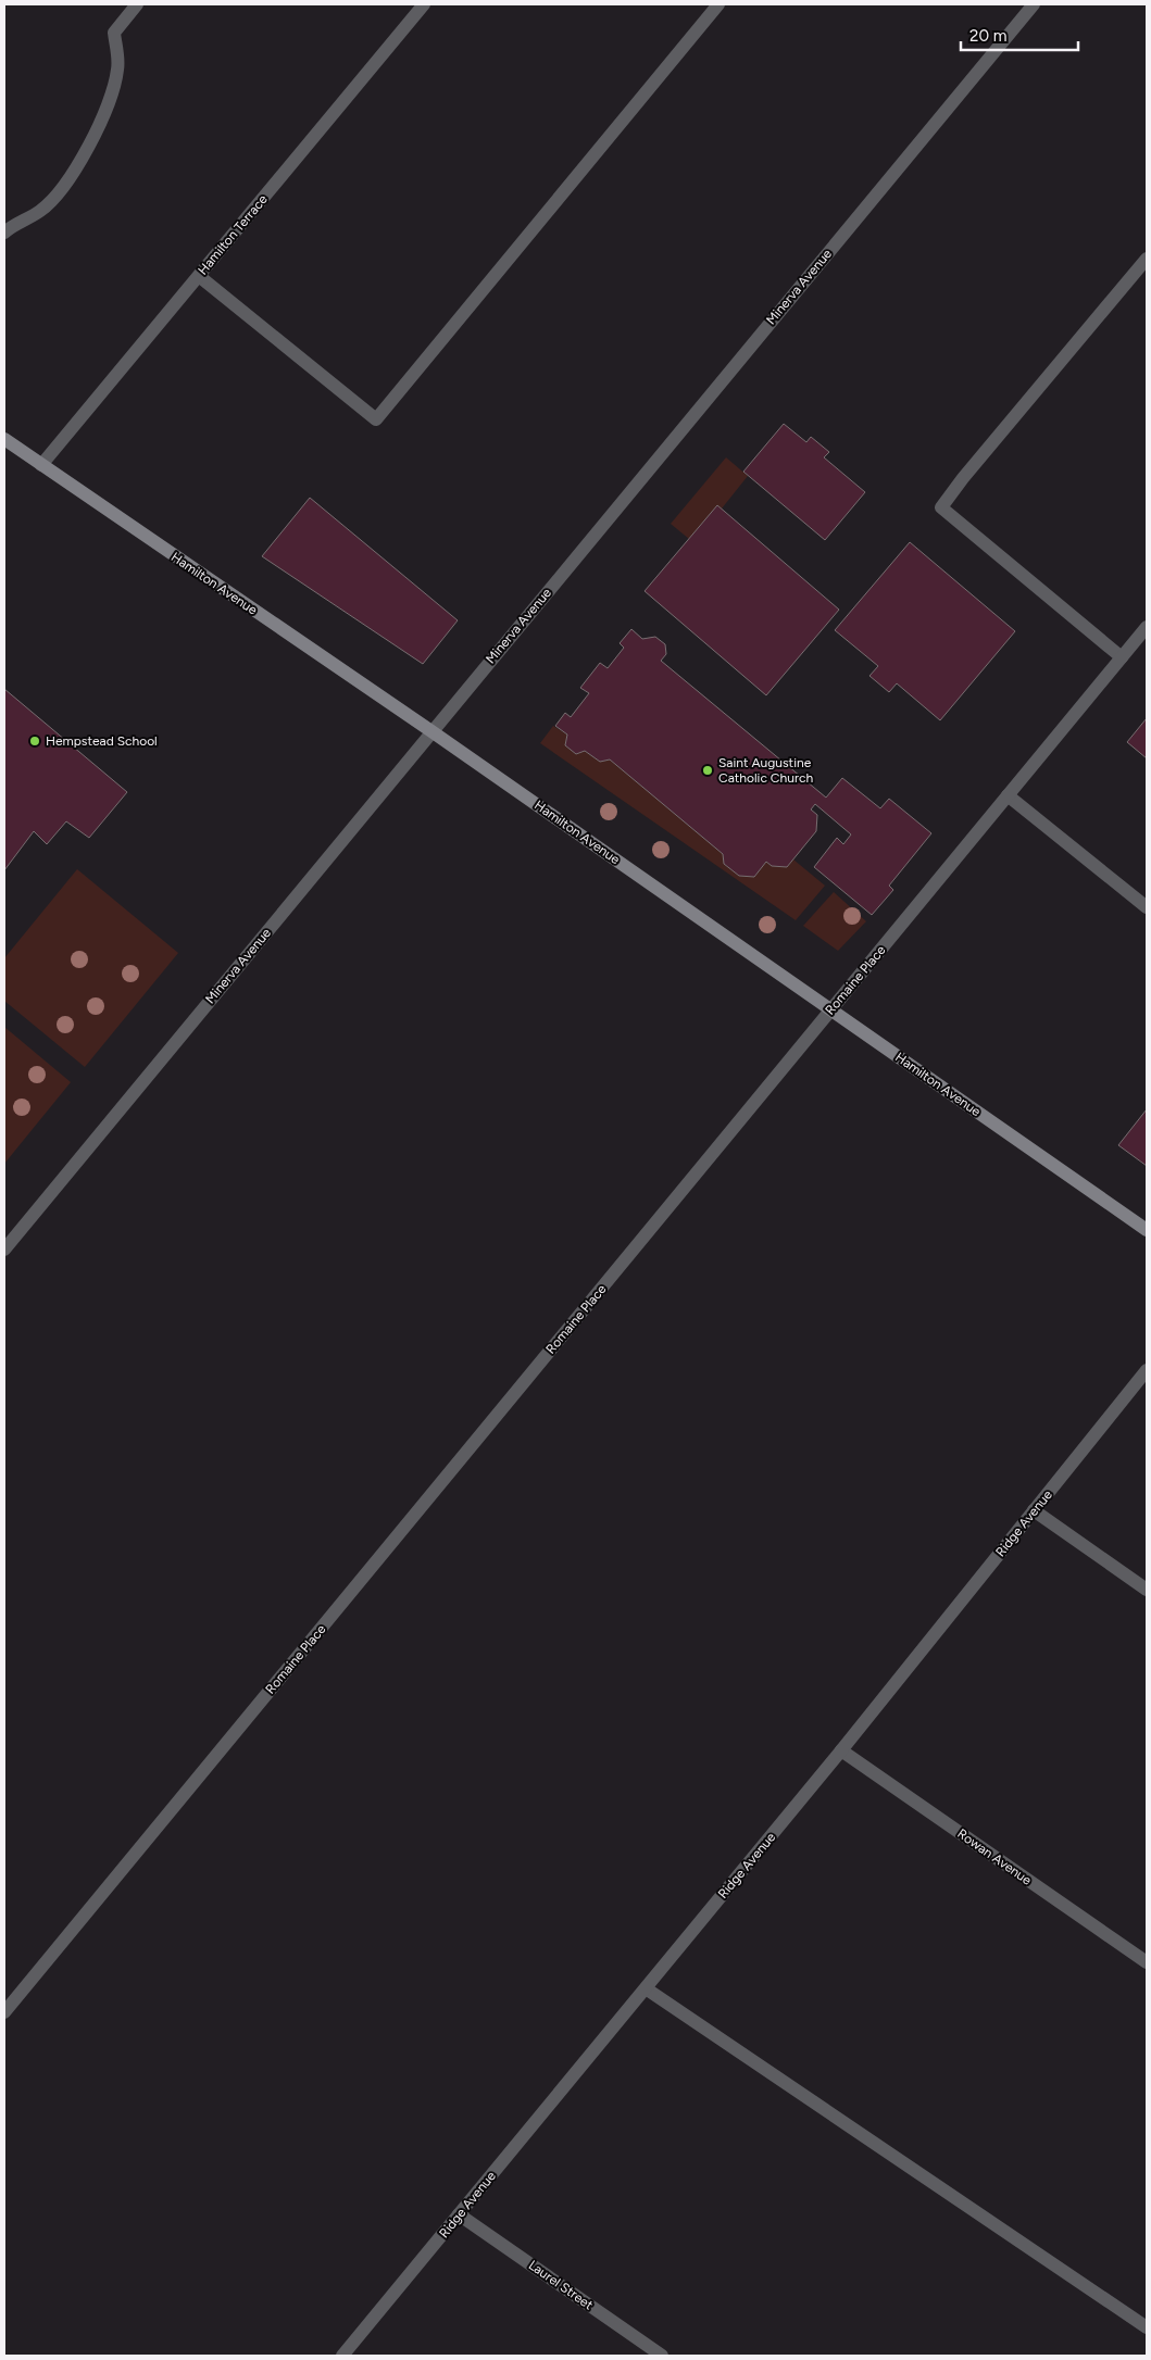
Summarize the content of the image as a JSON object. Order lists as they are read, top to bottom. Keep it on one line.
{"streets":{"street":["Hamilton Terrace","Minerva Avenue","Hamilton Avenue","Romaine Place","Ridge Avenue","Rowan Avenue","Laurel Street"]},"crossings":[["Hamilton Terrace","Hamilton Avenue"],["Minerva Avenue","Hamilton Avenue"],["Hamilton Avenue","Romaine Place"],["Ridge Avenue","Rowan Avenue"],["Ridge Avenue","Laurel Street"]],"places":["Hempstead School","Saint Augustine Catholic Church"],"scale_bar":"20 m"}
